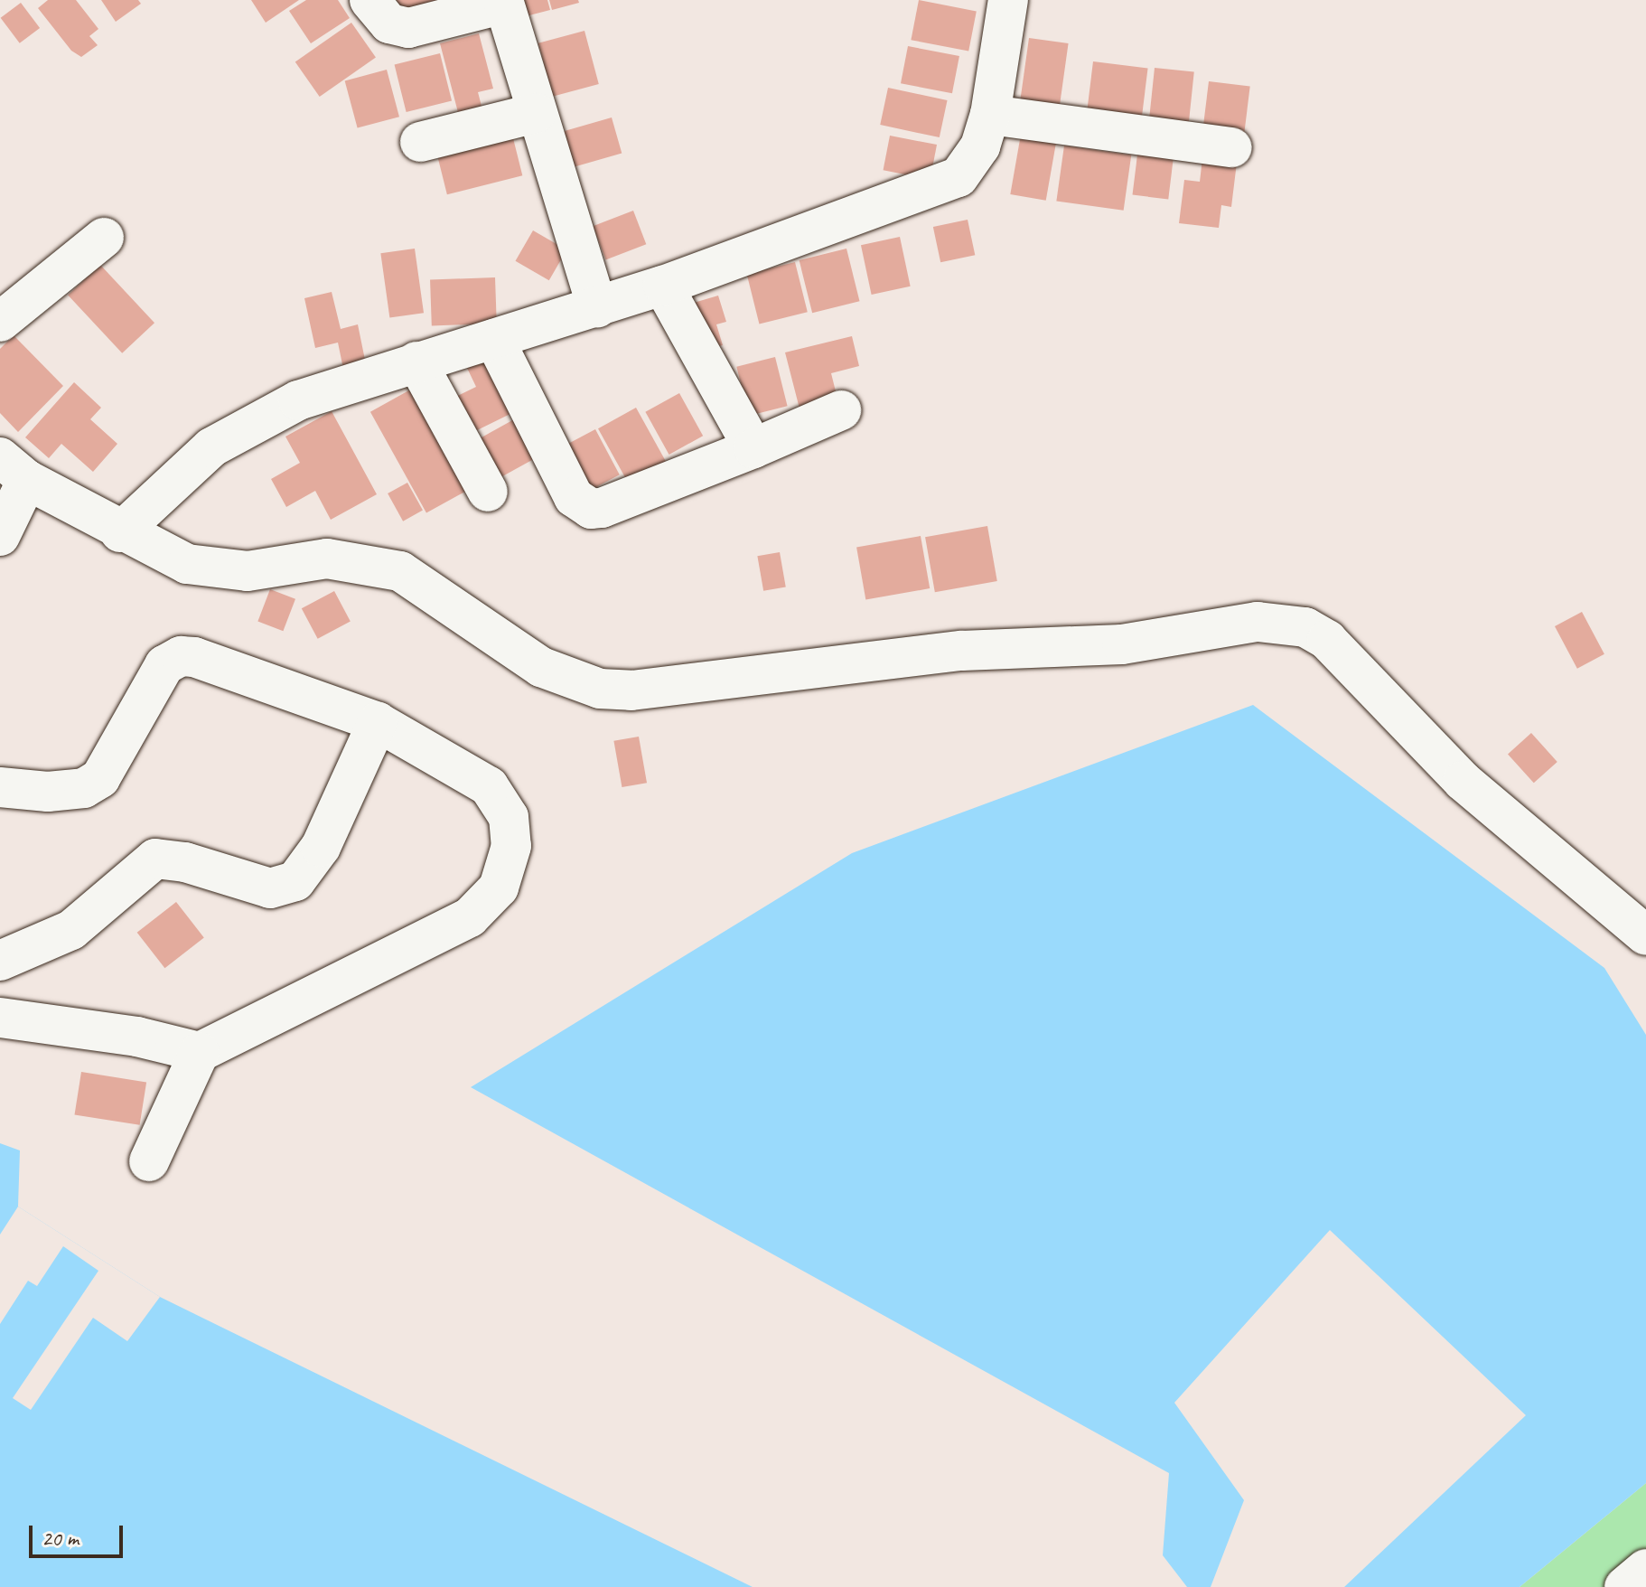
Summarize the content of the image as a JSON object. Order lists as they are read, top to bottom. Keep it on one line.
{"scale_bar":"20 m"}
